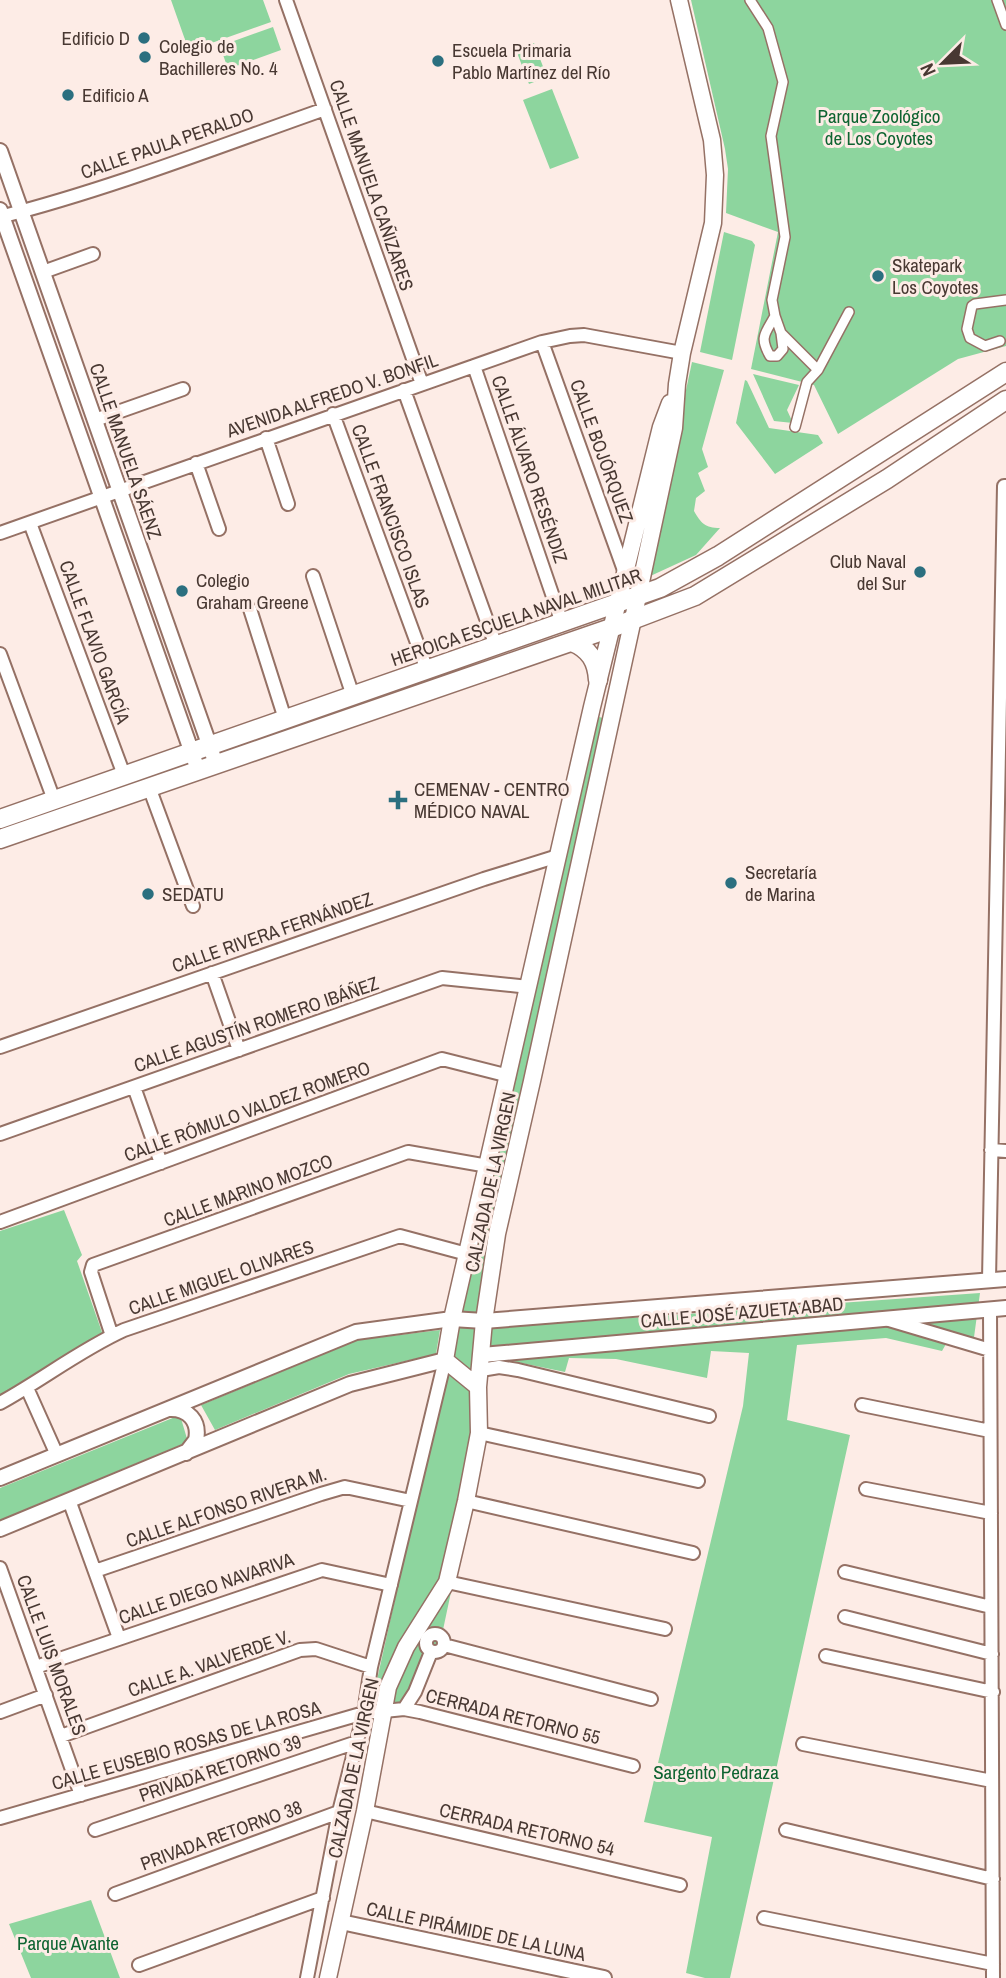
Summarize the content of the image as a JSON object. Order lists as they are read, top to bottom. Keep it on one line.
{"streets":{"main road":["HEROICA ESCUELA NAVAL MILITAR","CALZADA DE LA VIRGEN"],"street":["CALLE PAULA PERALDO","CALLE MANUELA CAÑIZARES","AVENIDA ALFREDO V. BONFIL","CALLE MANUELA SÁENZ","CALLE BOJÓRQUEZ","CALLE ÁLVARO RESÉNDIZ","CALLE FRANCISCO ISLAS","CALLE FLAVIO GARCÍA","CALLE RIVERA FERNÁNDEZ","CALLE AGUSTÍN ROMERO IBÁÑEZ","CALLE RÓMULO VALDEZ ROMERO","CALLE MARINO MOZCO","CALLE MIGUEL OLIVARES","CALLE JOSÉ AZUETA ABAD","CALLE ALFONSO RIVERA M.","CALLE DIEGO NAVARIVA","CALLE LUIS MORALES","CALLE A. VALVERDE V.","CERRADA RETORNO 55","CALLE EUSEBIO ROSAS DE LA ROSA","PRIVADA RETORNO 39","CERRADA RETORNO 54","PRIVADA RETORNO 38","CALLE PIRÁMIDE DE LA LUNA"]},"crossings":[["CALLE PAULA PERALDO","CALLE MANUELA CAÑIZARES"],["CALLE PAULA PERALDO","CALLE MANUELA SÁENZ"],["CALLE MANUELA CAÑIZARES","AVENIDA ALFREDO V. BONFIL"],["AVENIDA ALFREDO V. BONFIL","CALLE MANUELA SÁENZ"],["AVENIDA ALFREDO V. BONFIL","CALLE BOJÓRQUEZ"],["AVENIDA ALFREDO V. BONFIL","CALLE ÁLVARO RESÉNDIZ"],["AVENIDA ALFREDO V. BONFIL","CALLE FRANCISCO ISLAS"],["AVENIDA ALFREDO V. BONFIL","CALLE FLAVIO GARCÍA"],["AVENIDA ALFREDO V. BONFIL","CALZADA DE LA VIRGEN"],["CALLE MANUELA SÁENZ","HEROICA ESCUELA NAVAL MILITAR"],["CALLE BOJÓRQUEZ","CALZADA DE LA VIRGEN"],["CALLE ÁLVARO RESÉNDIZ","HEROICA ESCUELA NAVAL MILITAR"],["CALLE FRANCISCO ISLAS","HEROICA ESCUELA NAVAL MILITAR"],["HEROICA ESCUELA NAVAL MILITAR","CALLE FLAVIO GARCÍA"],["HEROICA ESCUELA NAVAL MILITAR","CALZADA DE LA VIRGEN"],["CALLE RIVERA FERNÁNDEZ","CALZADA DE LA VIRGEN"],["CALLE AGUSTÍN ROMERO IBÁÑEZ","CALZADA DE LA VIRGEN"],["CALLE RÓMULO VALDEZ ROMERO","CALZADA DE LA VIRGEN"],["CALZADA DE LA VIRGEN","CALLE MARINO MOZCO"],["CALZADA DE LA VIRGEN","CALLE MIGUEL OLIVARES"],["CALZADA DE LA VIRGEN","CALLE JOSÉ AZUETA ABAD"],["CALZADA DE LA VIRGEN","CALLE ALFONSO RIVERA M."],["CALZADA DE LA VIRGEN","CALLE DIEGO NAVARIVA"],["CALZADA DE LA VIRGEN","CALLE A. VALVERDE V."],["CALZADA DE LA VIRGEN","CERRADA RETORNO 55"],["CALZADA DE LA VIRGEN","CALLE EUSEBIO ROSAS DE LA ROSA"],["CALZADA DE LA VIRGEN","PRIVADA RETORNO 39"],["CALZADA DE LA VIRGEN","CERRADA RETORNO 54"],["CALZADA DE LA VIRGEN","PRIVADA RETORNO 38"],["CALZADA DE LA VIRGEN","CALLE PIRÁMIDE DE LA LUNA"],["CALLE MARINO MOZCO","CALLE MIGUEL OLIVARES"],["CALLE DIEGO NAVARIVA","CALLE LUIS MORALES"],["CALLE LUIS MORALES","CALLE A. VALVERDE V."],["CALLE LUIS MORALES","CALLE EUSEBIO ROSAS DE LA ROSA"],["CERRADA RETORNO 55","CALLE EUSEBIO ROSAS DE LA ROSA"]],"parks":["Parque Zoológico de Los Coyotes","Sargento Pedraza","Parque Avante"],"places":{"other":["Edificio D","Colegio de Bachilleres No. 4","Escuela Primaria Pablo Martínez del Río","Edificio A","Skatepark Los Coyotes","Club Naval del Sur","Colegio Graham Greene","Secretaría de Marina","SEDATU"],"health":["CEMENAV - CENTRO MÉDICO NAVAL"]},"north":"bottom left"}
